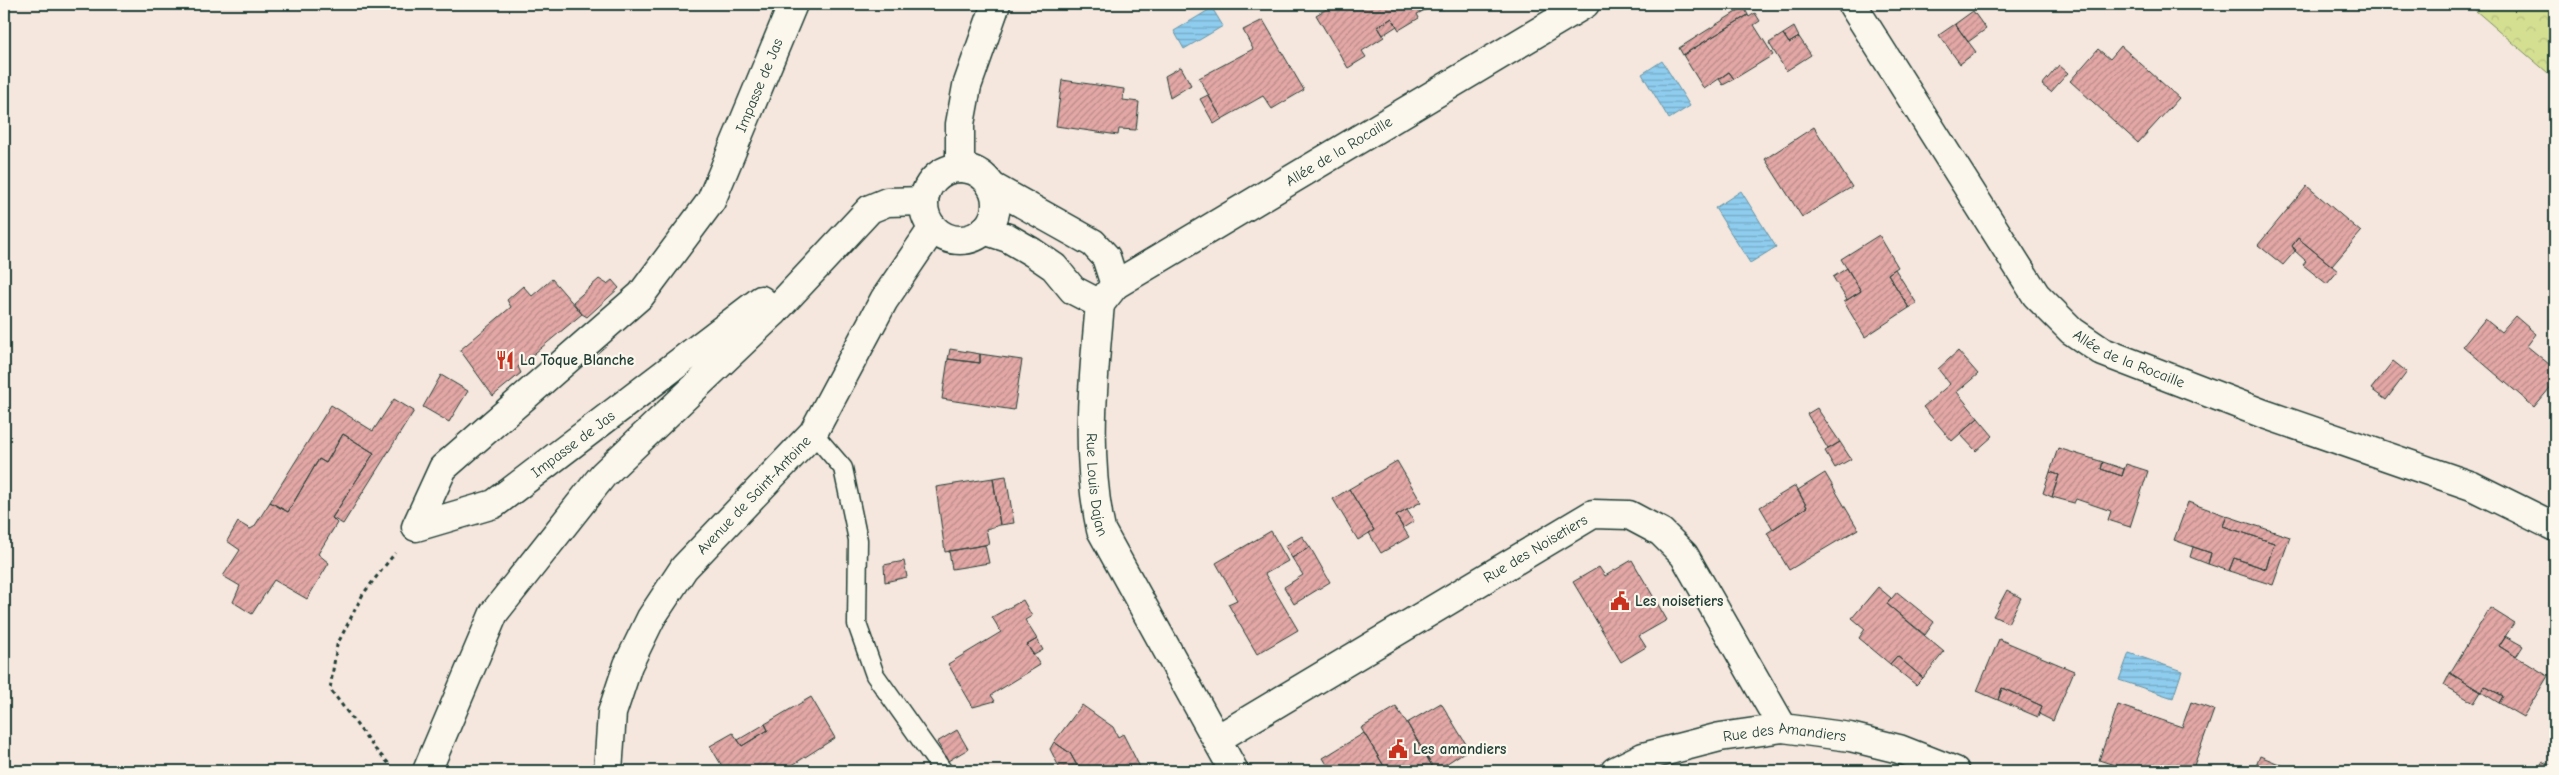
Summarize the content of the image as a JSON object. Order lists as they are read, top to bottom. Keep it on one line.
{"streets":{"street":["Impasse de Jas","Allée de la Rocaille","Rue Louis Dajan","Avenue de Saint-Antoine","Rue des Noisetiers","Rue des Amandiers"]},"crossings":[["Allée de la Rocaille","Rue Louis Dajan"],["Rue Louis Dajan","Rue des Noisetiers"],["Rue des Noisetiers","Rue des Amandiers"]],"places":{"restaurant":["La Toque Blanche"],"public building":["Les noisetiers","Les amandiers"]}}
